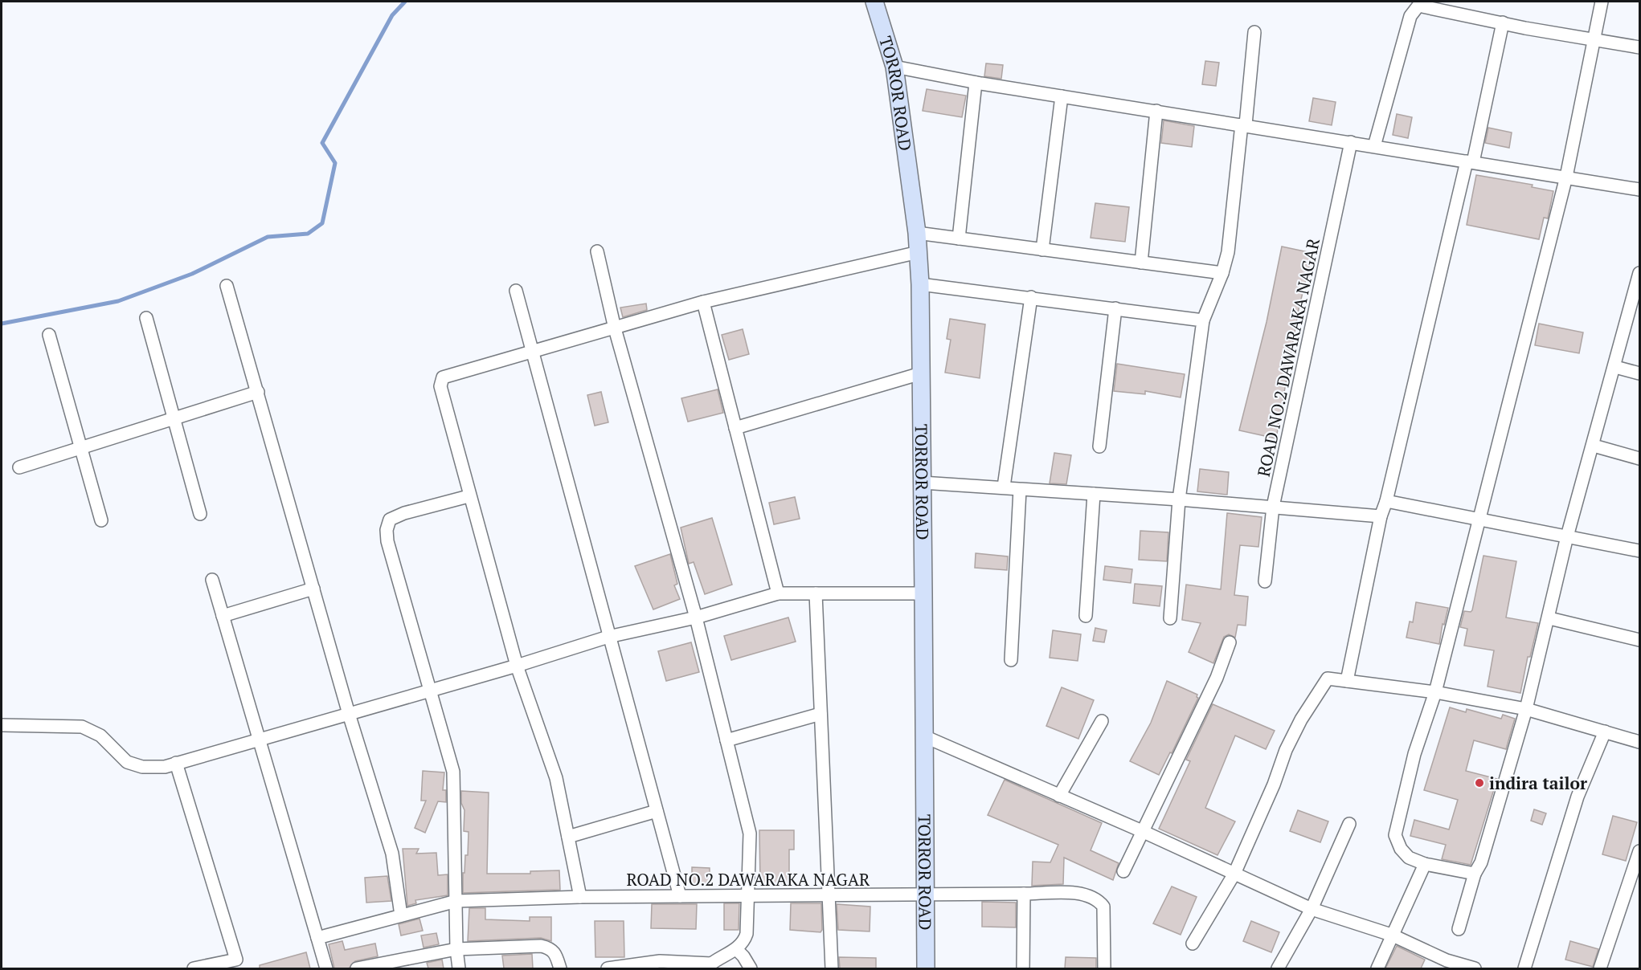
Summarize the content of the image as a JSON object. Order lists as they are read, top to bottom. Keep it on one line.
{"streets":{"street":["TORROR ROAD","ROAD NO.2 DAWARAKA NAGAR"]},"crossings":[["TORROR ROAD","ROAD NO.2 DAWARAKA NAGAR"]],"places":["indira tailor"]}
